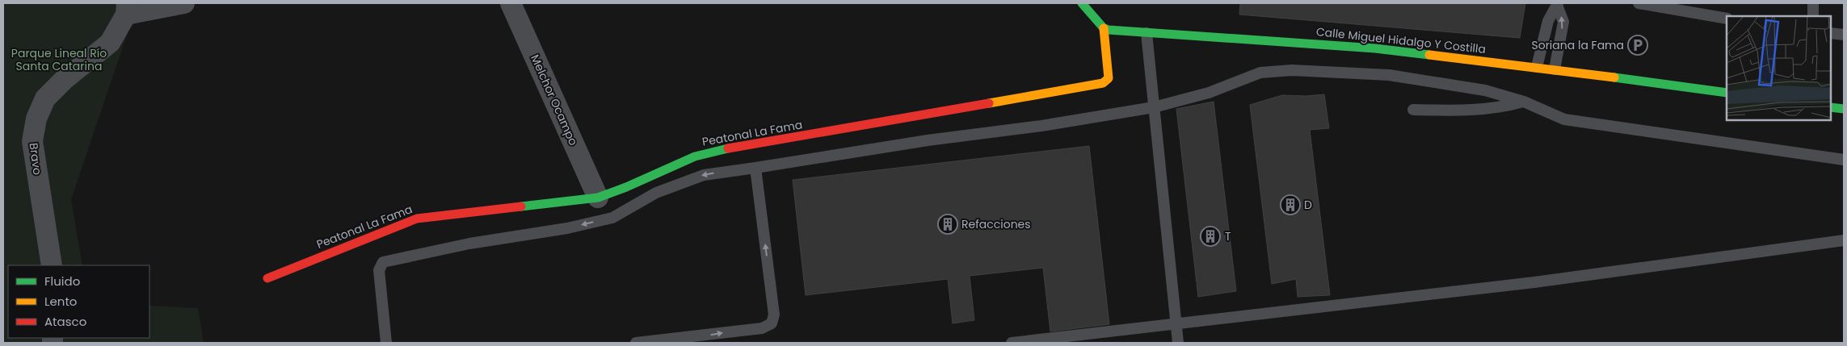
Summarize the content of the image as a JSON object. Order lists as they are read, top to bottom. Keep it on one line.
{"streets":{"street":["Calle Miguel Hidalgo Y Costilla","Melchor Ocampo","Peatonal La Fama","Bravo"]},"crossings":[["Calle Miguel Hidalgo Y Costilla","Peatonal La Fama"],["Melchor Ocampo","Peatonal La Fama"]],"parks":["Parque Lineal Río Santa Catarina"],"places":{"parking":["Soriana la Fama"],"building":["D","Refacciones","T"]},"legend":["Fluido","Lento","Atasco"]}
